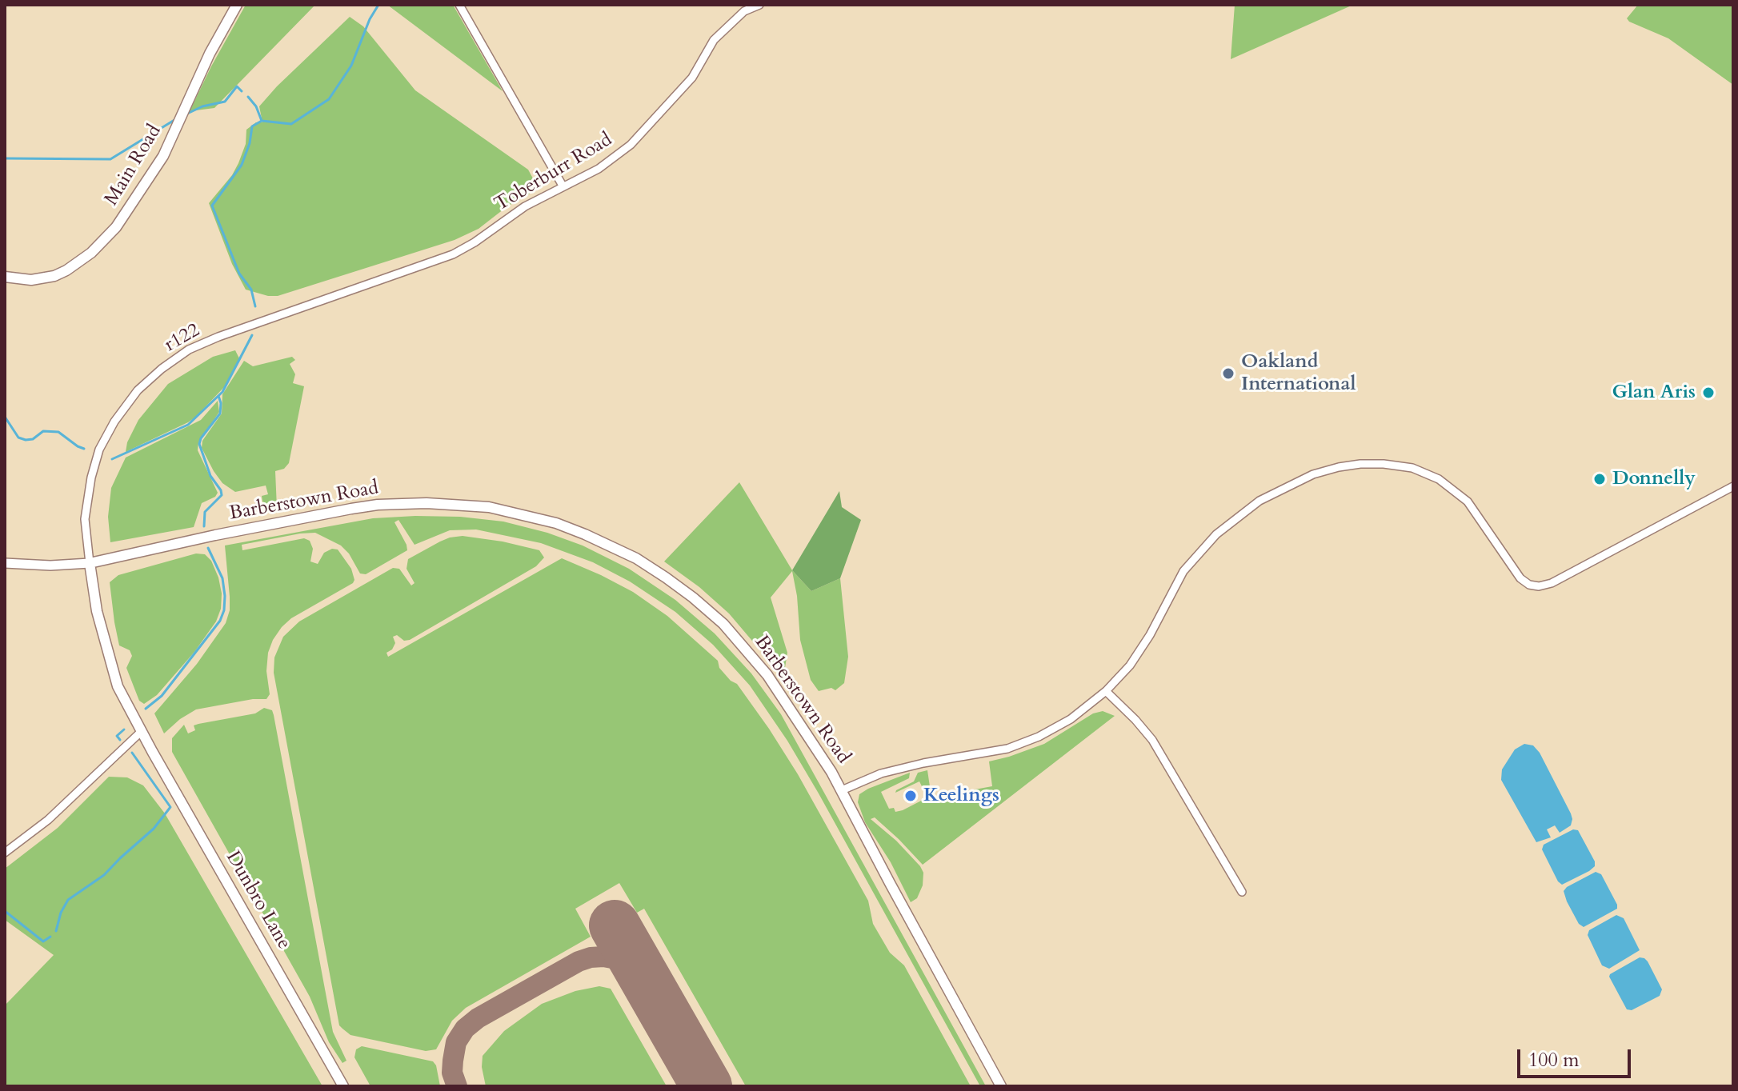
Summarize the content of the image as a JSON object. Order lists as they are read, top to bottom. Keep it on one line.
{"streets":{"main road":["Main Road","Barberstown Road","Dunbro Lane"],"street":["Toberburr Road","r122"]},"crossings":[["Toberburr Road","r122"],["r122","Barberstown Road"],["r122","Dunbro Lane"],["Barberstown Road","Dunbro Lane"]],"places":["Oakland International","Glan Aris","Donnelly","Keelings"],"scale_bar":"100 m"}
